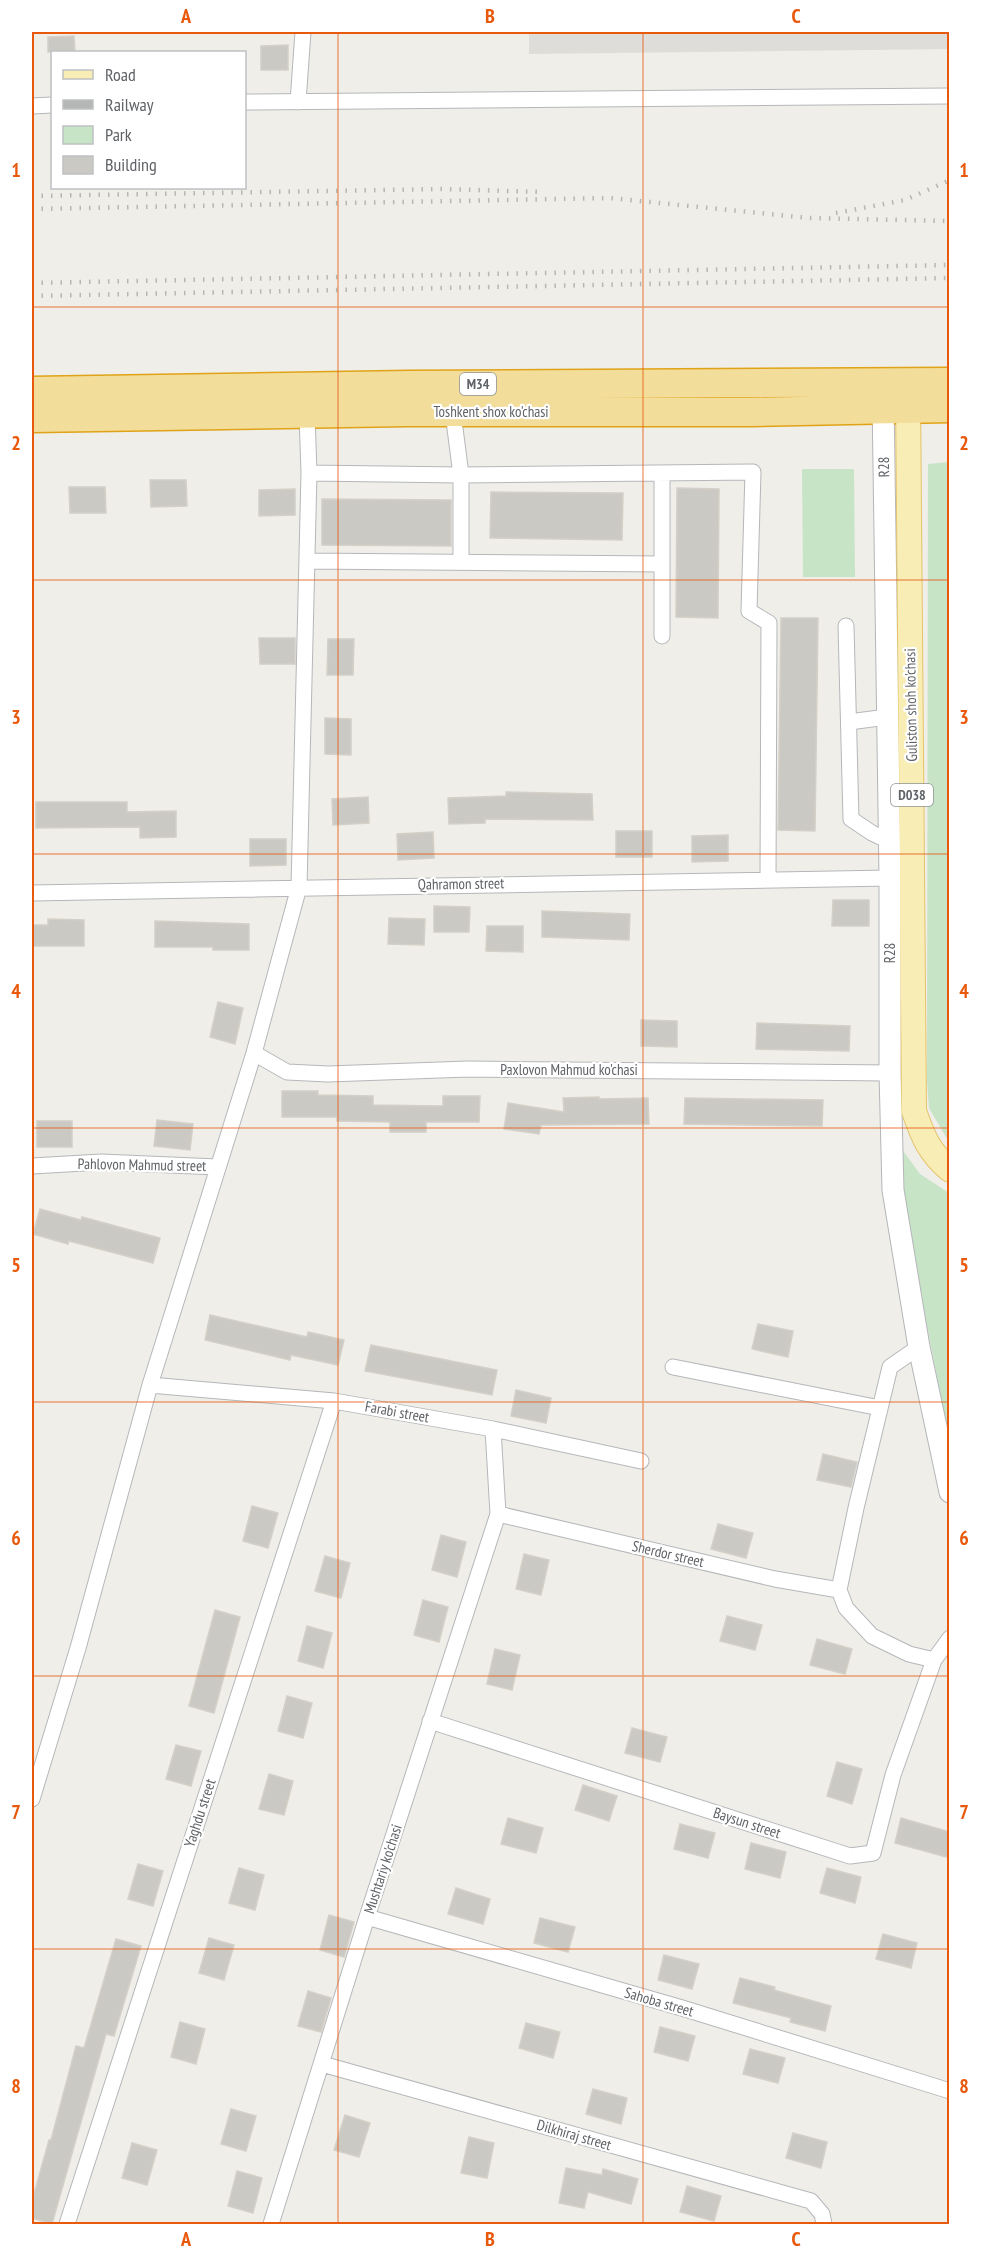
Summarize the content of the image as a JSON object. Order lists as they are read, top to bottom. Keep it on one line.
{"streets":{"highway":["M34","Toshkent shox ko'chasi"],"main road":["R28","Guliston shoh ko'chasi","D038"],"street":["Qahramon street","Paxlovon Mahmud ko'chasi","Pahlovon Mahmud street","Farabi street","Sherdor street","Yaghdu street","Baysun street","Mushtariy ko'chasi","Sahoba street","Dilkhiraj street"]},"crossings":[["Toshkent shox ko'chasi","R28"],["Toshkent shox ko'chasi","Guliston shoh ko'chasi"],["R28","Guliston shoh ko'chasi"],["R28","Qahramon street"],["R28","Paxlovon Mahmud ko'chasi"],["Farabi street","Yaghdu street"],["Sherdor street","Mushtariy ko'chasi"],["Baysun street","Mushtariy ko'chasi"],["Mushtariy ko'chasi","Sahoba street"],["Mushtariy ko'chasi","Dilkhiraj street"]],"legend":["Road","Railway","Park","Building"],"grid":{"columns":["A","B","C"],"rows":["1","2","3","4","5","6","7","8"]}}
